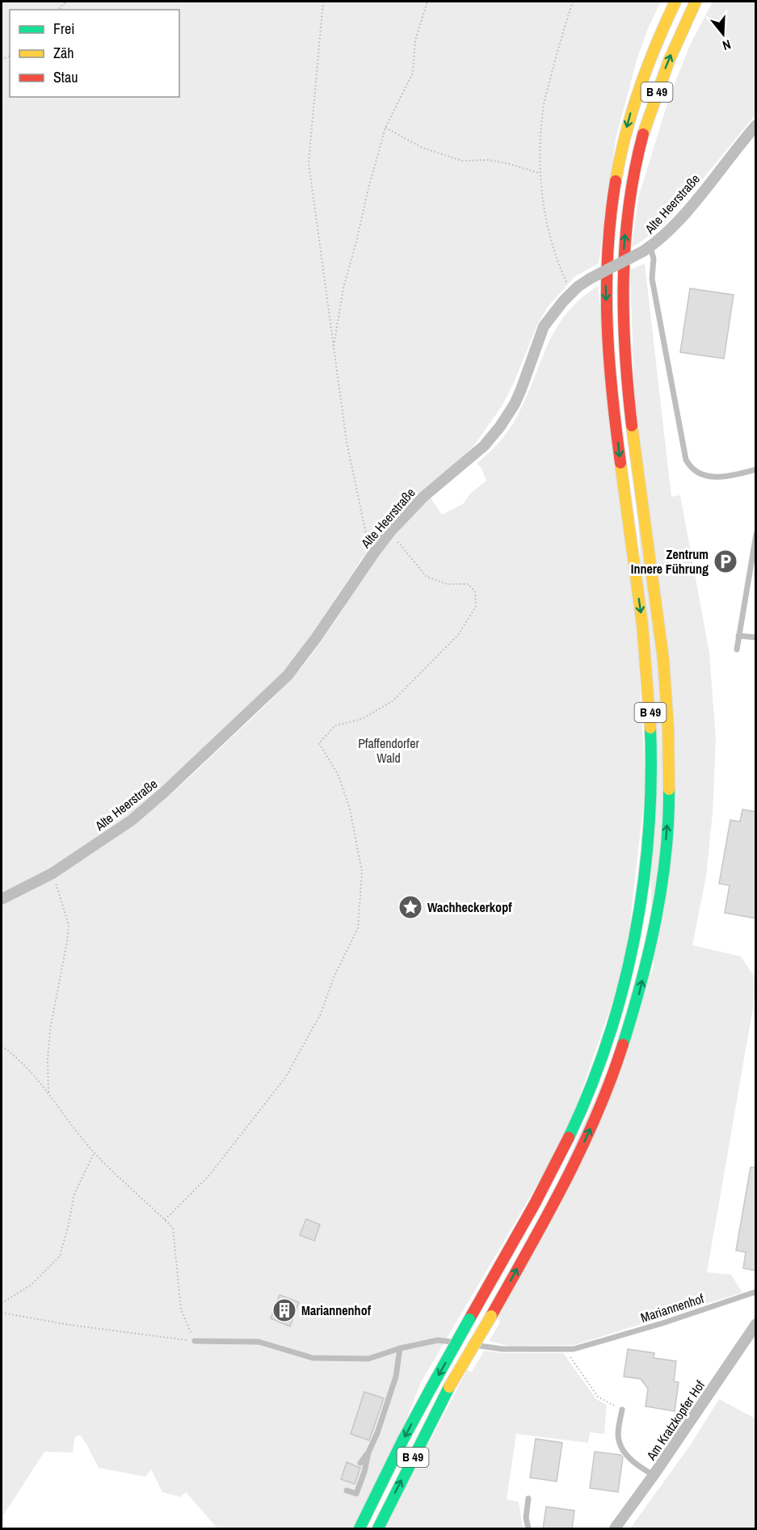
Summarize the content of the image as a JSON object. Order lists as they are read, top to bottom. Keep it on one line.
{"streets":{"highway":["B 49"],"street":["Alte Heerstraße","Am Kratzkopfer Hof"],"lane":["Mariannenhof"]},"crossings":[["B 49","Mariannenhof"]],"parks":["Pfaffendorfer Wald"],"places":{"parking":["Zentrum Innere Führung"],"place":["Wachheckerkopf"],"building":["Mariannenhof"]},"legend":["Frei","Zäh","Stau"],"north":"bottom"}
